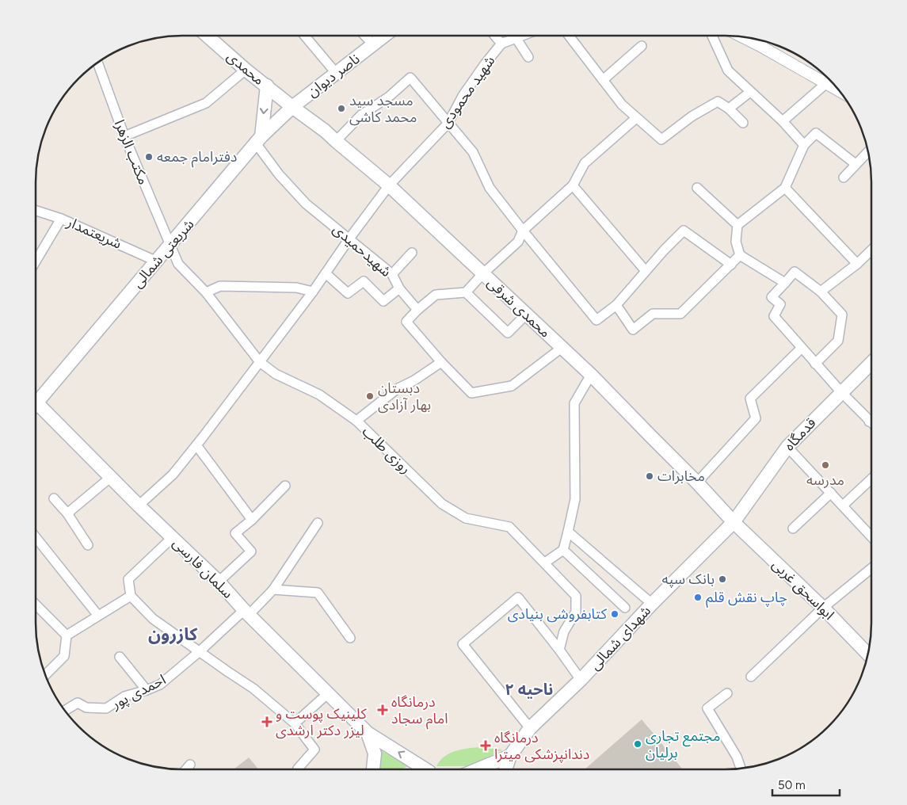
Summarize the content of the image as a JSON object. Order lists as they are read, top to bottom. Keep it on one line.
{"streets":{"main road":["محمدی","ناصر دیوان","شریعتی شمالی","محمدی شرقی","قدمگاه","سلمان فارسی","ابواسحق غربی","شهدای شمالی"],"street":["شهید محمودی","مکتب الزهرا","شریعتمدار","شهیدحمیدی","روزی طلب","احمدی پور"]},"crossings":[["محمدی","ناصر دیوان"],["محمدی","شریعتی شمالی"],["محمدی","محمدی شرقی"],["ناصر دیوان","شریعتی شمالی"],["ناصر دیوان","محمدی شرقی"],["شهید محمودی","شهیدحمیدی"],["شهید محمودی","محمدی شرقی"],["شهید محمودی","روزی طلب"],["شهید محمودی","سلمان فارسی"],["مکتب الزهرا","شریعتی شمالی"],["مکتب الزهرا","روزی طلب"],["شریعتمدار","شریعتی شمالی"],["شهیدحمیدی","شریعتی شمالی"],["شریعتی شمالی","محمدی شرقی"],["شریعتی شمالی","روزی طلب"],["محمدی شرقی","قدمگاه"],["محمدی شرقی","ابواسحق غربی"],["محمدی شرقی","شهدای شمالی"],["قدمگاه","ابواسحق غربی"],["قدمگاه","شهدای شمالی"],["سلمان فارسی","احمدی پور"],["ابواسحق غربی","شهدای شمالی"]],"districts":["کازرون","ناحیه ۲"],"places":{"other":["مسجد سید محمد کاشی","دفترامام جمعه","دبستان بهار آزادی","مدرسه","مخابرات","بانک سپه","چاپ نقش قلم","کتابفروشی بنیادی","مجتمع تجاری برلیان"],"health":["درمانگاه امام سجاد","کلینیک پوست و لیزر دکتر ارشدی","درمانگاه دندانپزشکی میترا"]},"scale_bar":"50 m"}
